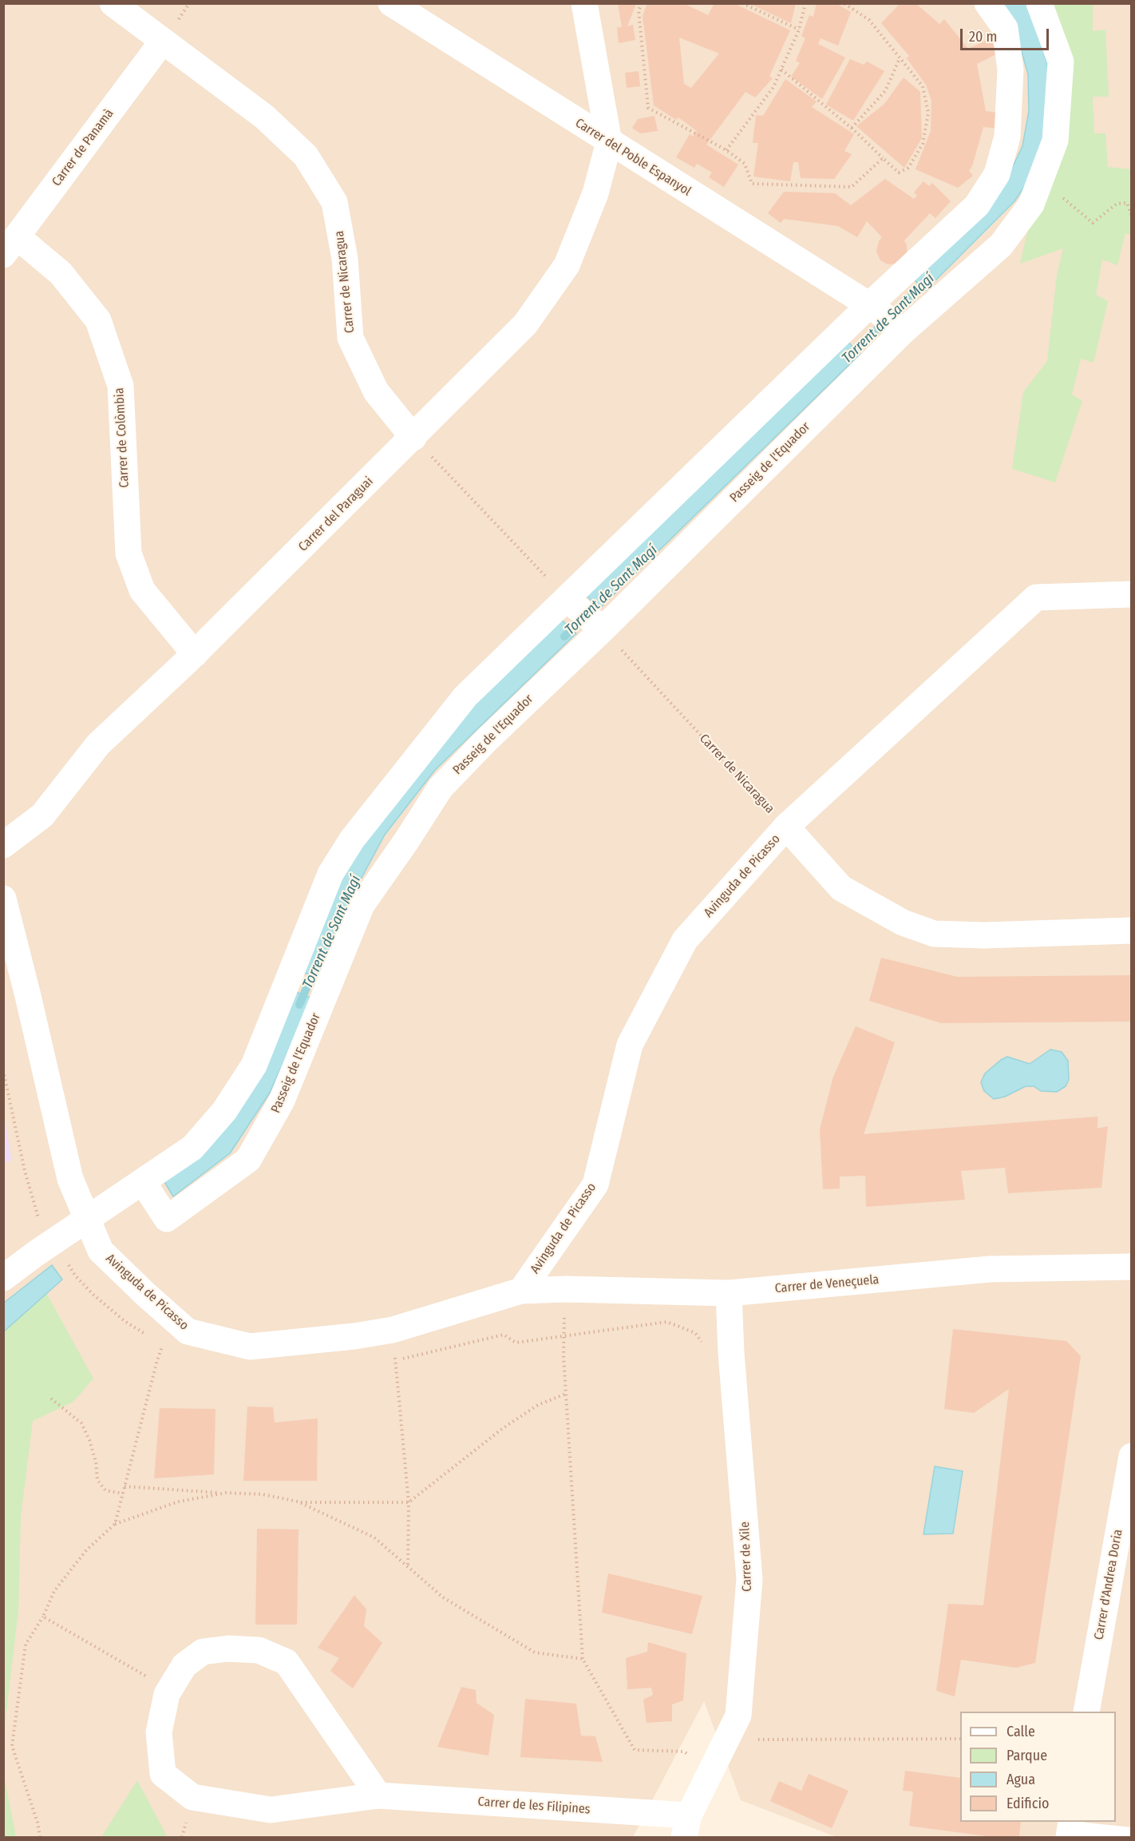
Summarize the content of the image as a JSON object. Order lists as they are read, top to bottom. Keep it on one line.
{"streets":{"street":["Carrer de Panamà","Carrer del Poble Espanyol","Carrer de Nicaragua","Carrer de Colòmbia","Passeig de l'Equador","Carrer del Paraguai","Avinguda de Picasso","Carrer de Veneçuela","Carrer de Xile","Carrer d'Andrea Doria","Carrer de les Filipines"]},"crossings":[["Carrer de Panamà","Carrer de Nicaragua"],["Carrer de Panamà","Carrer de Colòmbia"],["Carrer del Poble Espanyol","Passeig de l'Equador"],["Carrer del Poble Espanyol","Carrer del Paraguai"],["Carrer de Nicaragua","Passeig de l'Equador"],["Carrer de Nicaragua","Carrer del Paraguai"],["Carrer de Nicaragua","Avinguda de Picasso"],["Carrer de Colòmbia","Carrer del Paraguai"],["Avinguda de Picasso","Carrer de Veneçuela"],["Carrer de Veneçuela","Carrer de Xile"],["Carrer de Xile","Carrer de les Filipines"]],"water":["Torrent de Sant Magí"],"legend":["Calle","Parque","Agua","Edificio"],"scale_bar":"20 m"}
